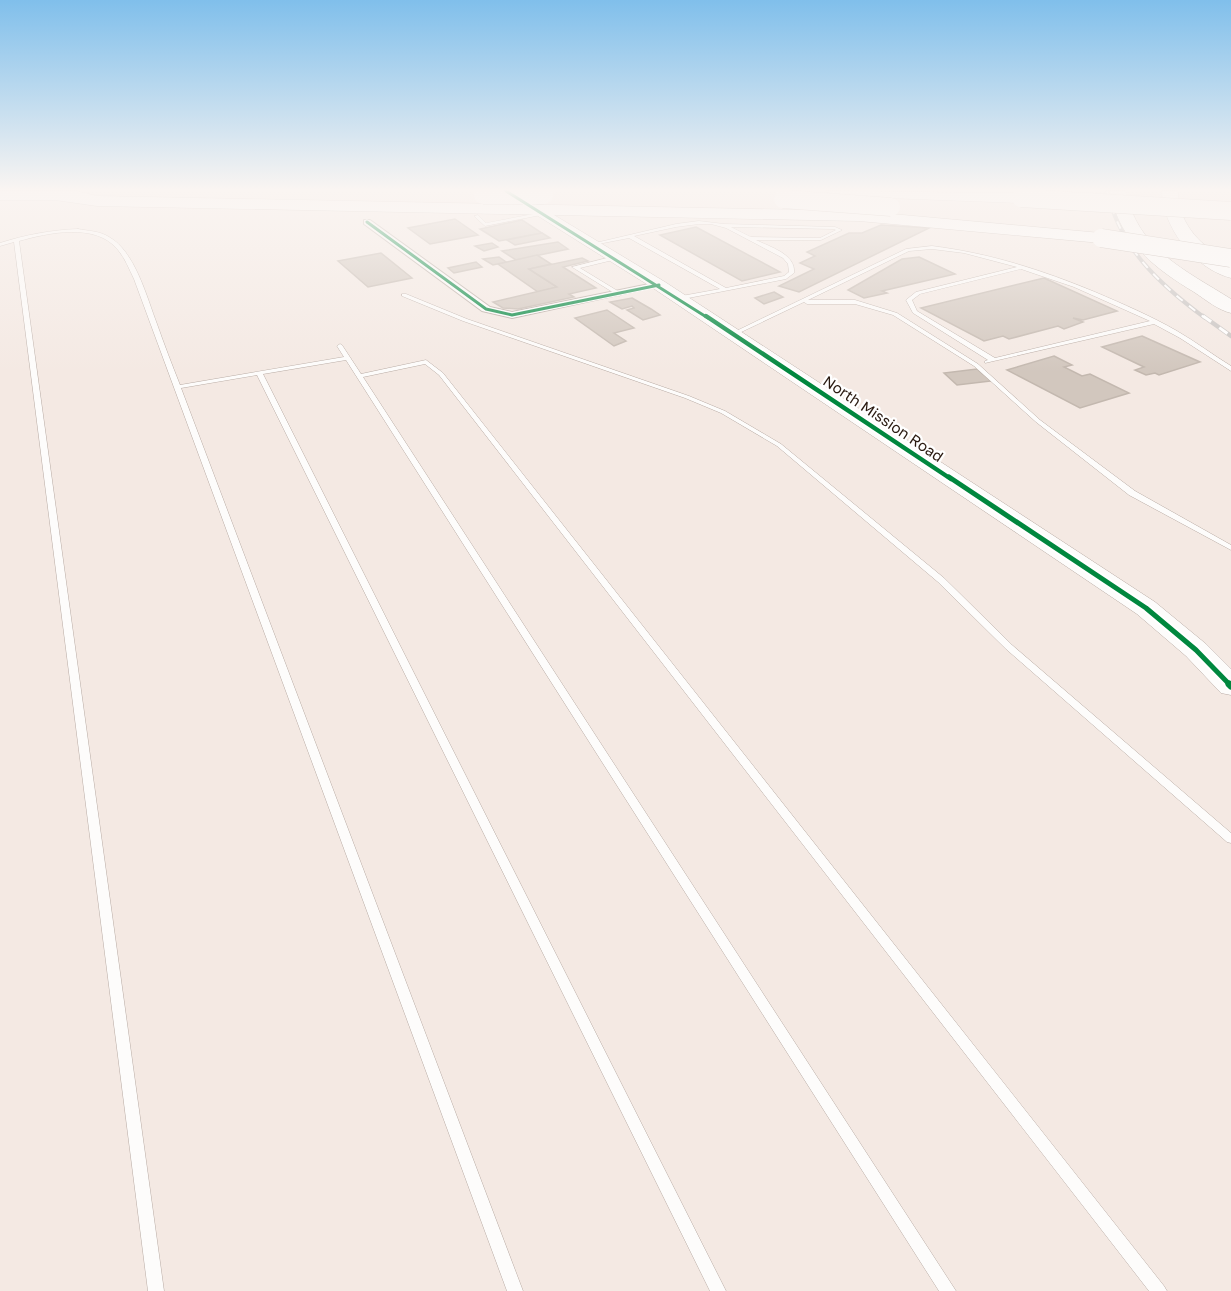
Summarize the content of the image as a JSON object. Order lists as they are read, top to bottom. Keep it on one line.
{"streets":{"main road":["North Mission Road"]}}
